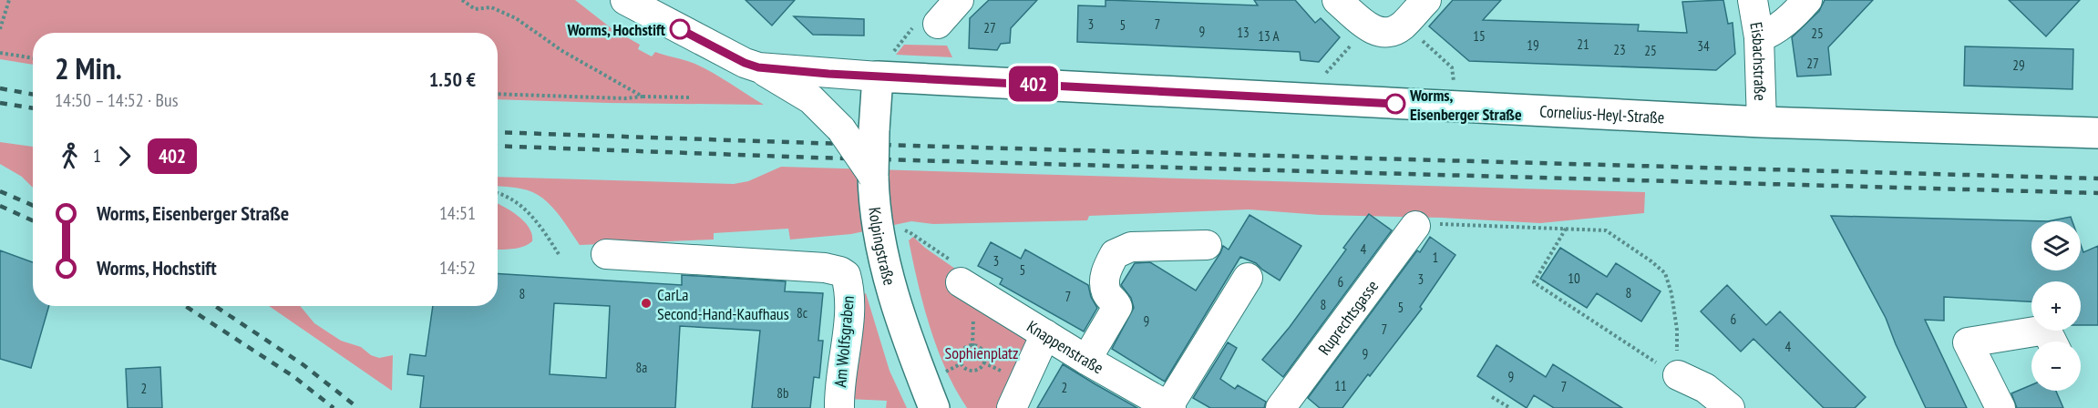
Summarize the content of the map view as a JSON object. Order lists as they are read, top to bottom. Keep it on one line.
{"streets":{"main road":["Cornelius-Heyl-Straße","Kolpingstraße"],"street":["Eisbachstraße","Ruprechtsgasse","Am Wolfsgraben","Knappenstraße"]},"crossings":[["Eisbachstraße","Cornelius-Heyl-Straße"],["Cornelius-Heyl-Straße","Kolpingstraße"]],"parks":["Sophienplatz"],"places":["Worms, Hochstift","Worms, Eisenberger Straße","CarLa Second-Hand-Kaufhaus"],"lines":["bus line 402"],"house_numbers":["3","7","5","27","9","13","25","13 A","15","21","19","34","23","25","27","29","4","1","3","5","10","3","6","8","8","7","8","5","8c","6","9","7","4","9","8a","9","11","7","2","2","8b"],"page":{"on_map":"402","heading":["2 Min.","14:50 – 14:52 · Bus","1.50 €"],"legs":["1","402"],"list":[{"name":"Worms, Eisenberger Straße","value":"14:51"},{"name":"Worms, Hochstift","value":"14:52"}],"map_buttons":["+","−"]}}
